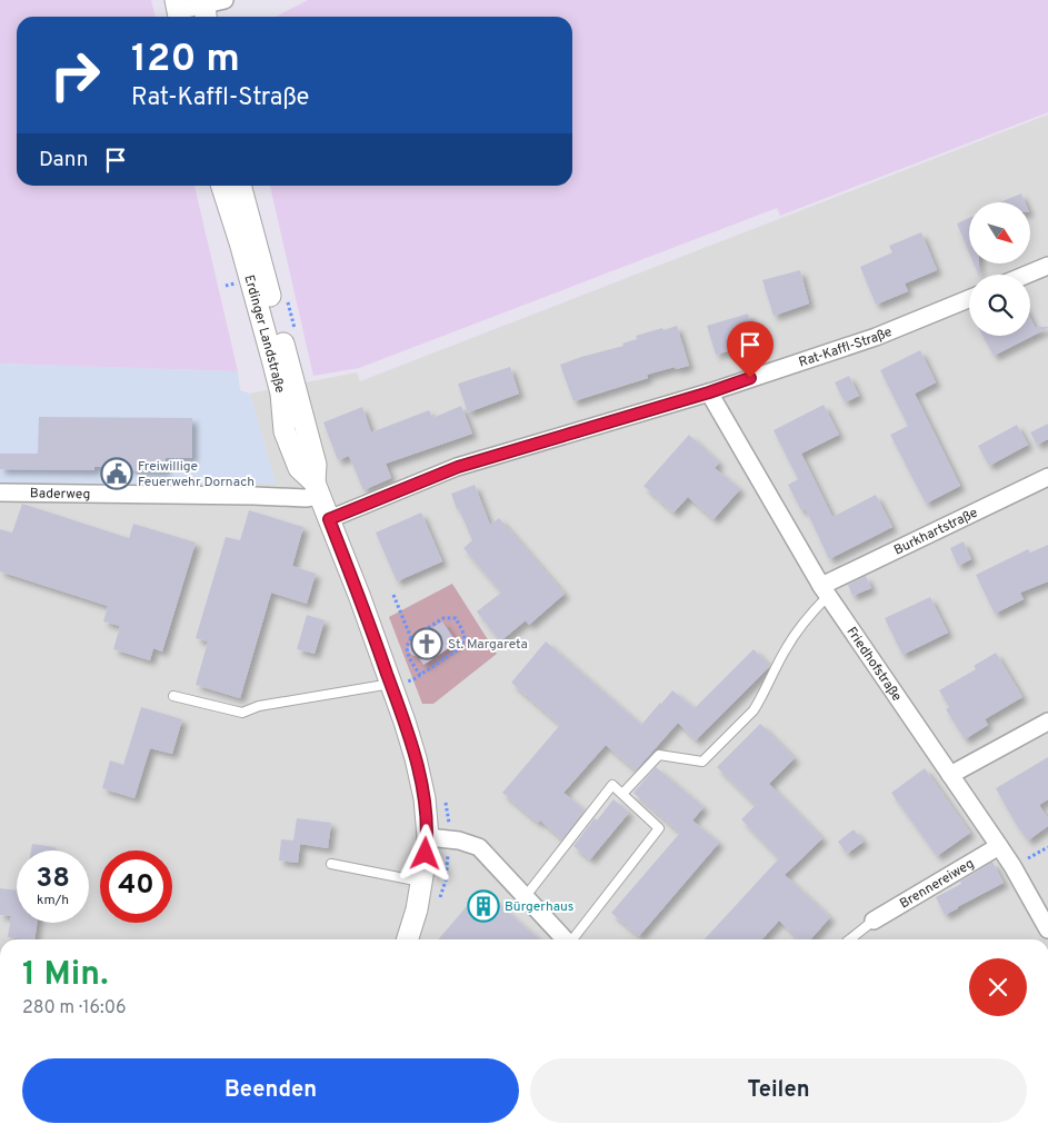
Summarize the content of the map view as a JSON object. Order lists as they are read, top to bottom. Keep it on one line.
{"streets":{"street":["Erdinger Landstraße","Rat-Kaffl-Straße","Baderweg","Burkhartstraße","Friedhofstraße","Brennereiweg"]},"crossings":[["Erdinger Landstraße","Rat-Kaffl-Straße"],["Erdinger Landstraße","Baderweg"],["Rat-Kaffl-Straße","Friedhofstraße"],["Burkhartstraße","Friedhofstraße"],["Friedhofstraße","Brennereiweg"]],"places":{"public building":["Freiwillige Feuerwehr Dornach"],"church":["St. Margareta"],"building":["Bürgerhaus"]},"north":"bottom right","page":{"turn":["120 m","Rat-Kaffl-Straße"],"then":"Dann","speed":"38 km/h","limit":"40","heading":["1 Min.","280 m · 16:06"],"buttons":["Beenden","Teilen"]}}
